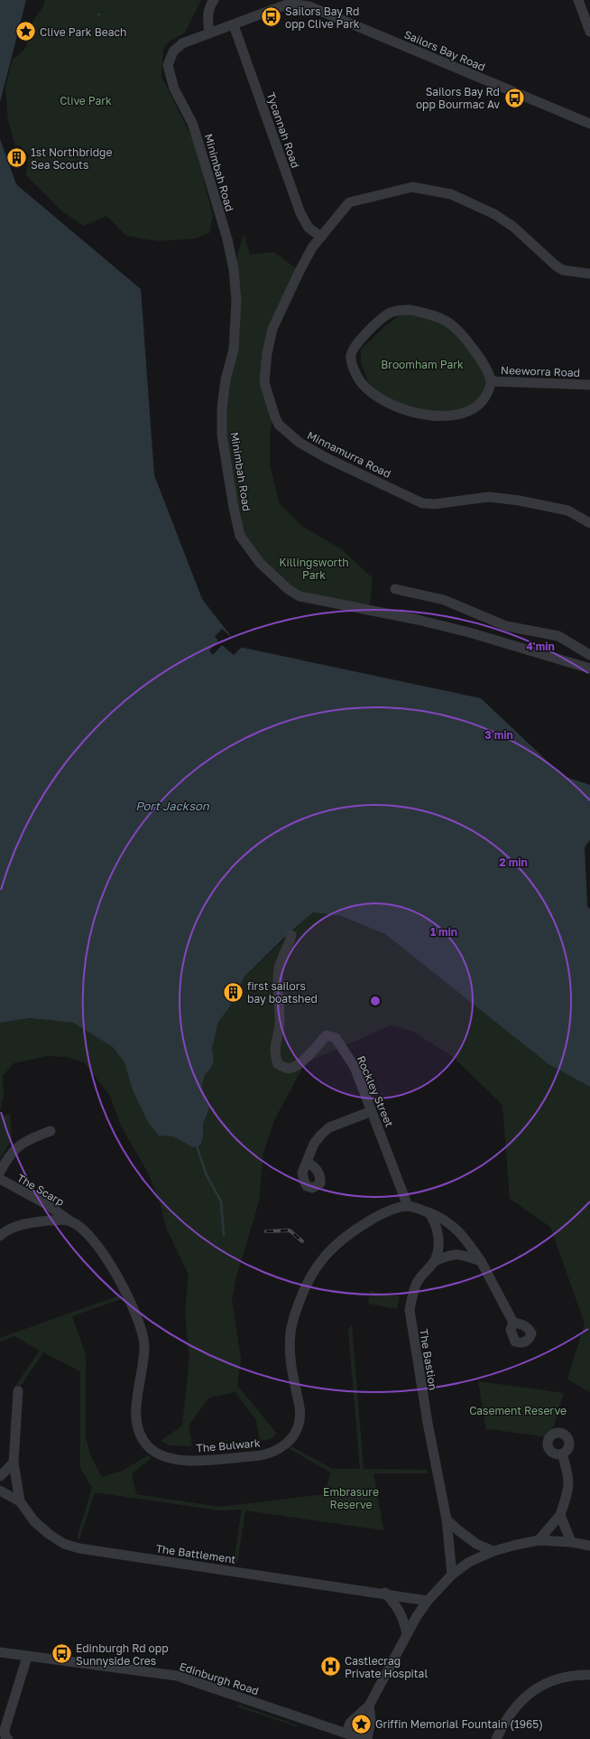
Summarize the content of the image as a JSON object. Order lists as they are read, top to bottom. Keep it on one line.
{"streets":{"street":["Sailors Bay Road","Tycannah Road","Minimbah Road","Neeworra Road","Minnamurra Road","Rockley Street","The Scarp","The Bastion","The Bulwark","The Battlement","Edinburgh Road"]},"crossings":[["Sailors Bay Road","Tycannah Road"],["Sailors Bay Road","Minimbah Road"],["Tycannah Road","Minnamurra Road"],["Rockley Street","The Bulwark"],["The Scarp","The Bulwark"]],"water":["Port Jackson"],"parks":["Clive Park","Broomham Park","Killingsworth Park","Casement Reserve","Embrasure Reserve"],"places":{"bus stop":["Sailors Bay Rd opp Clive Park","Sailors Bay Rd opp Bourmac Av","Edinburgh Rd opp Sunnyside Cres"],"place":["Clive Park Beach","Griffin Memorial Fountain (1965)"],"building":["1st Northbridge Sea Scouts","first sailors bay boatshed"],"hospital":["Castlecrag Private Hospital"]},"rings":["4 min","3 min","2 min","1 min"]}
